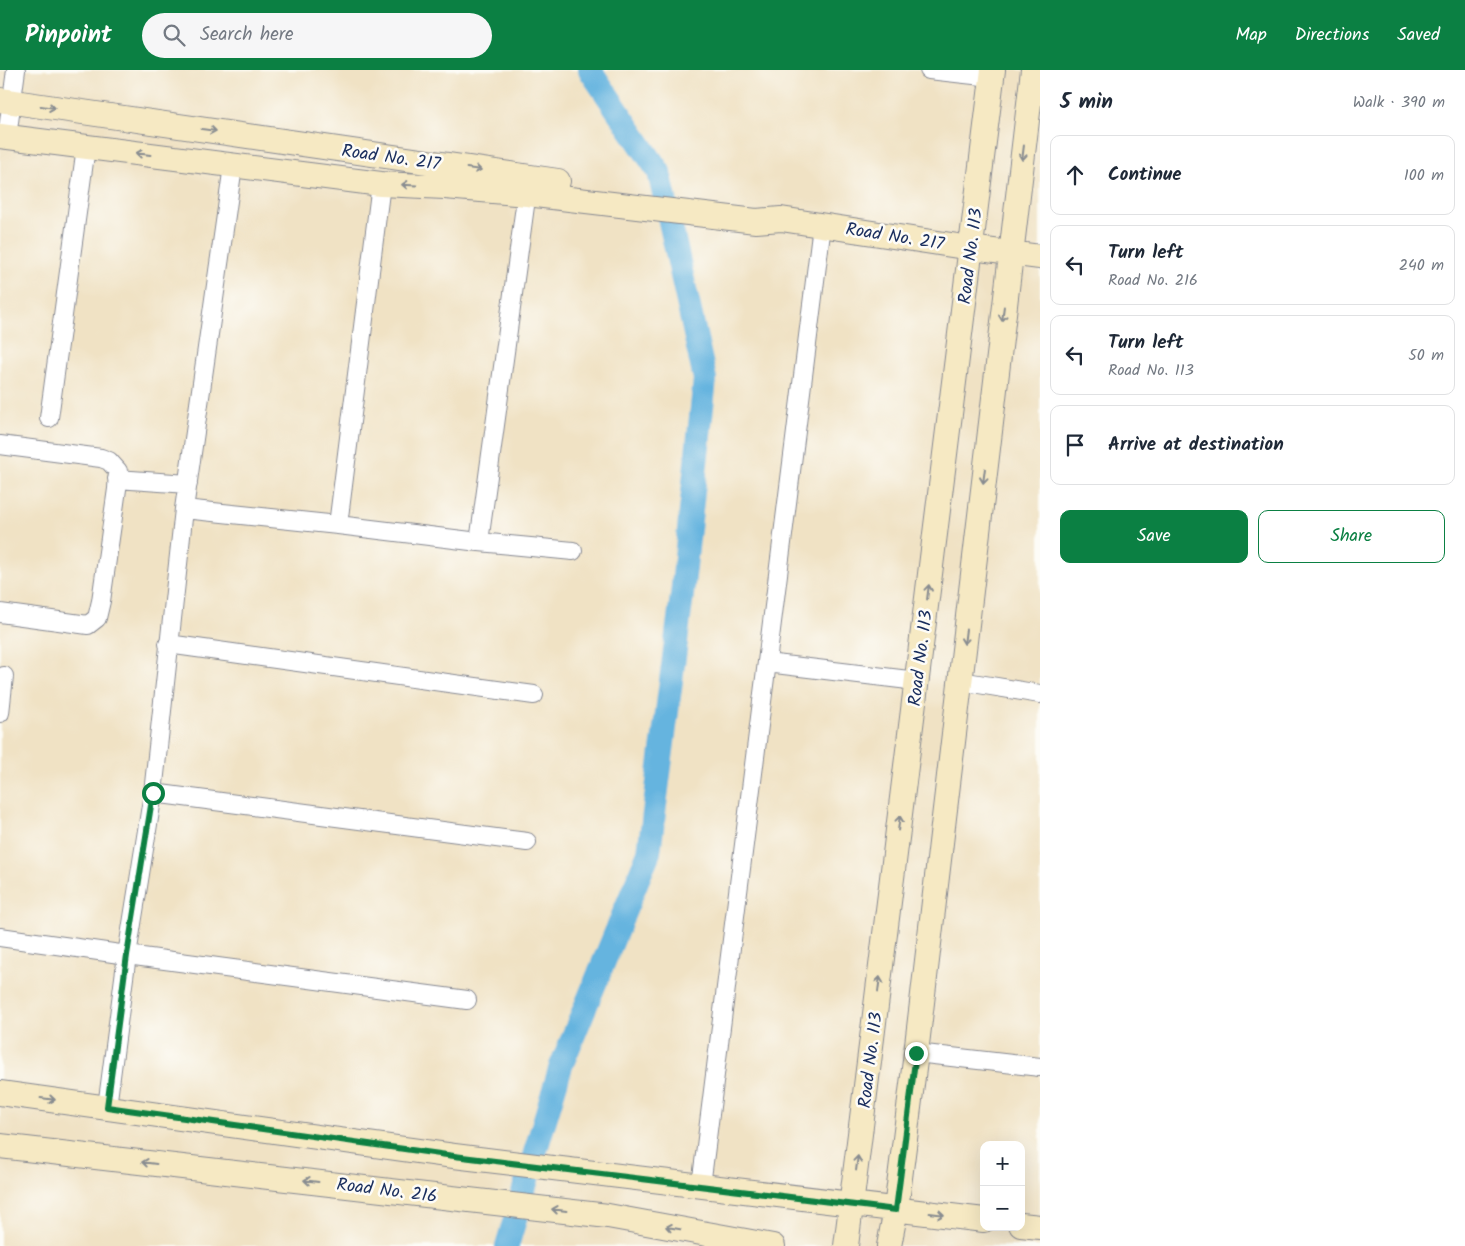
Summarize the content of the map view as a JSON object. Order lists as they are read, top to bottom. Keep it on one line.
{"streets":{"street":["Road No. 217","Road No. 113","Road No. 216"]},"crossings":[["Road No. 217","Road No. 113"]],"page":{"header":"Pinpoint","search":"Search here","nav":["Map","Directions","Saved"],"heading":["5 min","Walk · 390 m"],"list":[["Continue","100 m"],["Turn left","Road No. 216","240 m"],["Turn left","Road No. 113","50 m"],"Arrive at destination"],"buttons":["Save","Share"],"map_buttons":["+","−"]}}
